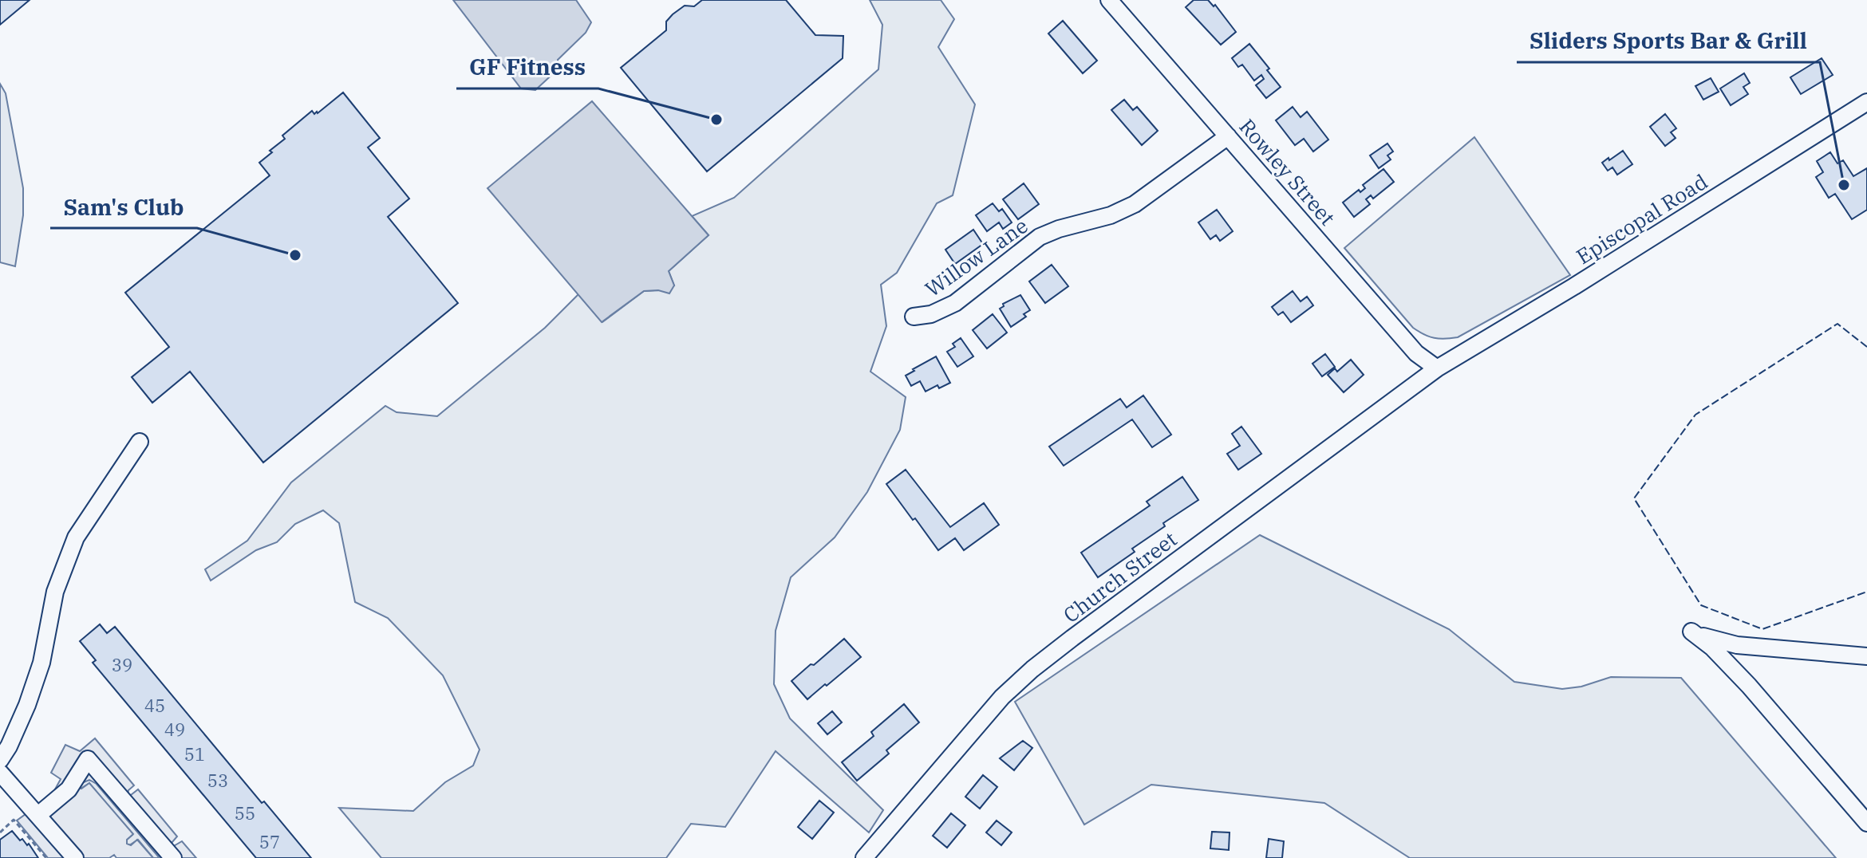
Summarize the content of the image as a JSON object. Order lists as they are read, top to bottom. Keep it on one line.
{"streets":{"street":["Rowley Street","Episcopal Road","Willow Lane","Church Street"]},"crossings":[["Rowley Street","Episcopal Road"],["Rowley Street","Willow Lane"],["Rowley Street","Church Street"],["Episcopal Road","Church Street"]],"places":["GF Fitness","Sliders Sports Bar & Grill","Sam's Club"],"house_numbers":["39","45","49","51","53","55","57"]}
